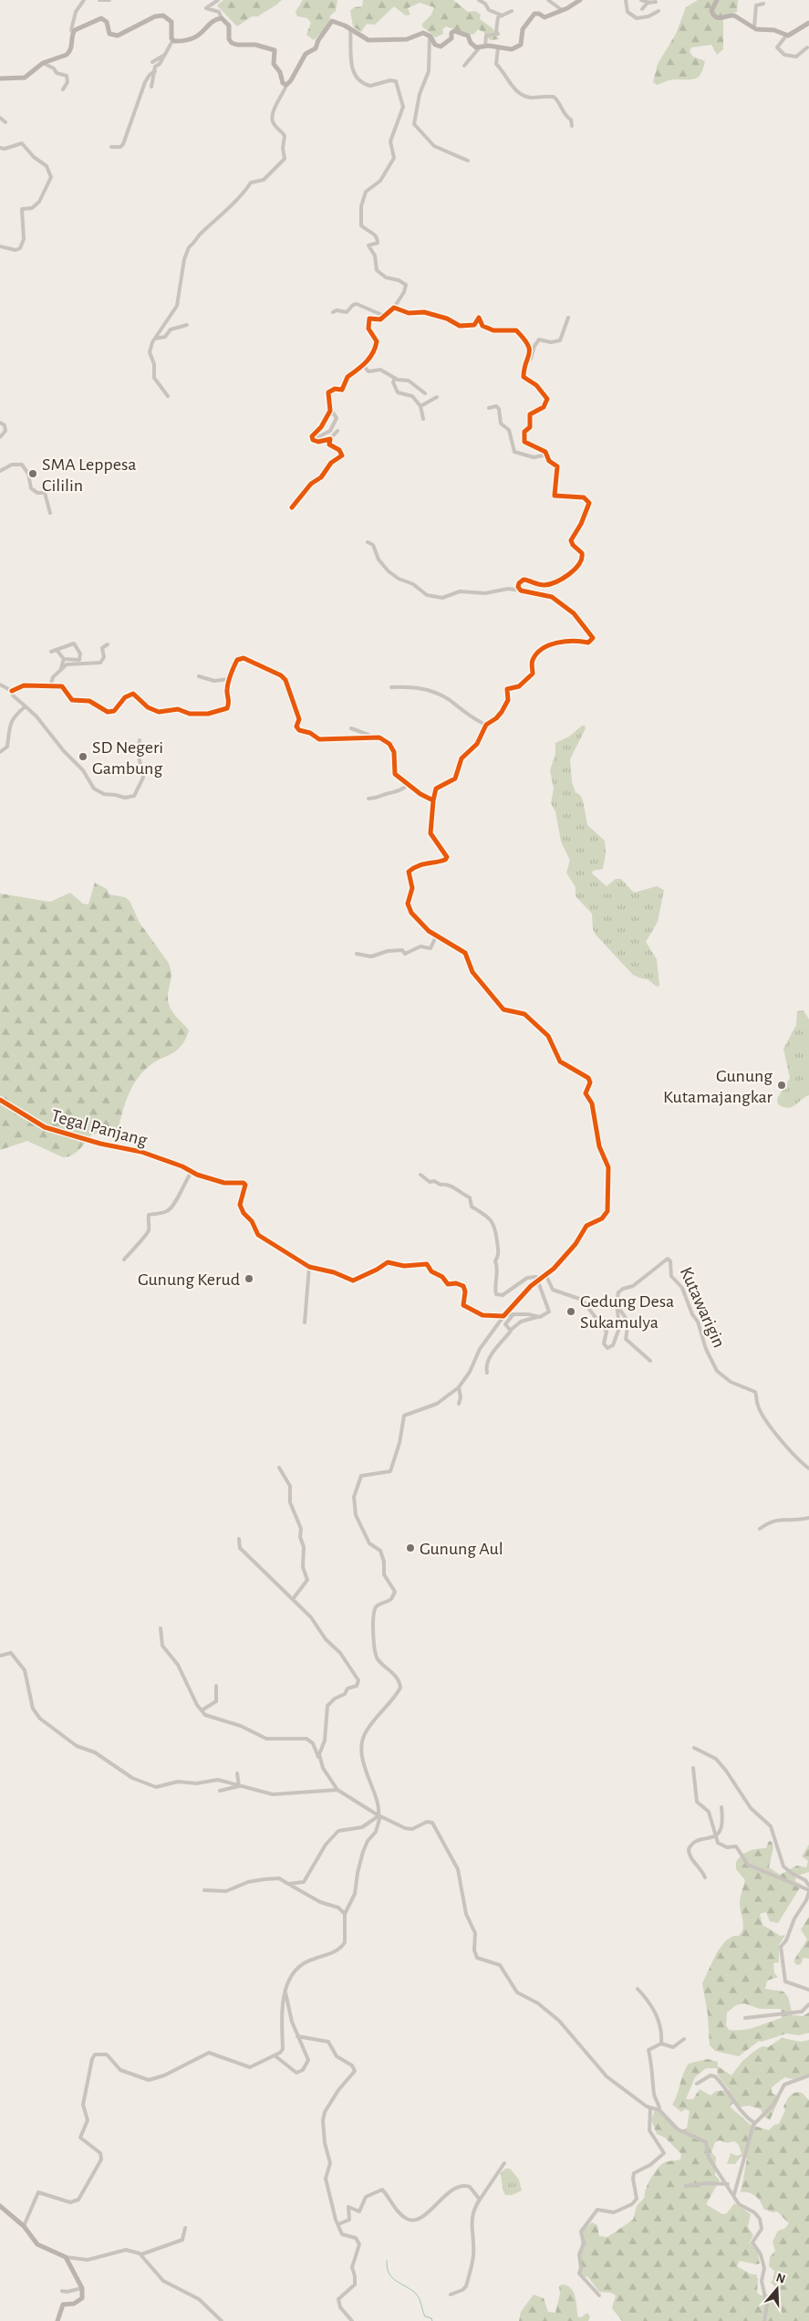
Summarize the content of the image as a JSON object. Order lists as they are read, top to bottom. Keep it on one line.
{"streets":{"street":["Tegal Panjang","Kutawarigin"]},"places":["SMA Leppesa Cililin","SD Negeri Gambung","Gunung Kutamajangkar","Gunung Kerud","Gedung Desa Sukamulya","Gunung Aul"],"north":"top"}
